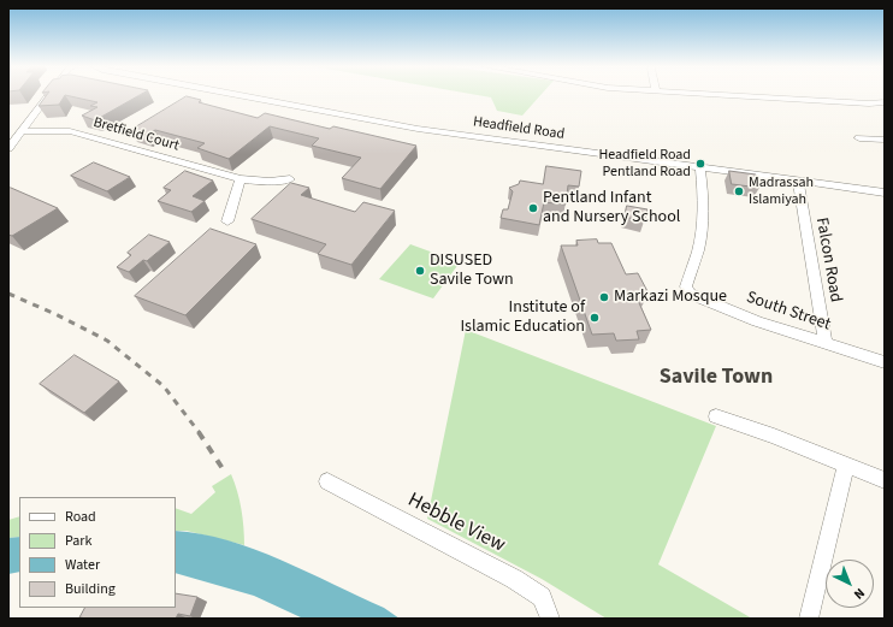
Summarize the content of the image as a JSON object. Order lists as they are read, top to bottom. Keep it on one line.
{"streets":{"street":["Headfield Road","Bretfield Court","Falcon Road","South Street","Hebble View"]},"crossings":[["Headfield Road","Falcon Road"],["Headfield Road","South Street"],["Falcon Road","South Street"]],"districts":["Savile Town"],"places":["Headfield Road Pentland Road","Madrassah Islamiyah","Pentland Infant and Nursery School","DISUSED Savile Town","Markazi Mosque","Institute of Islamic Education"],"legend":["Road","Park","Water","Building"],"north":"bottom right"}
